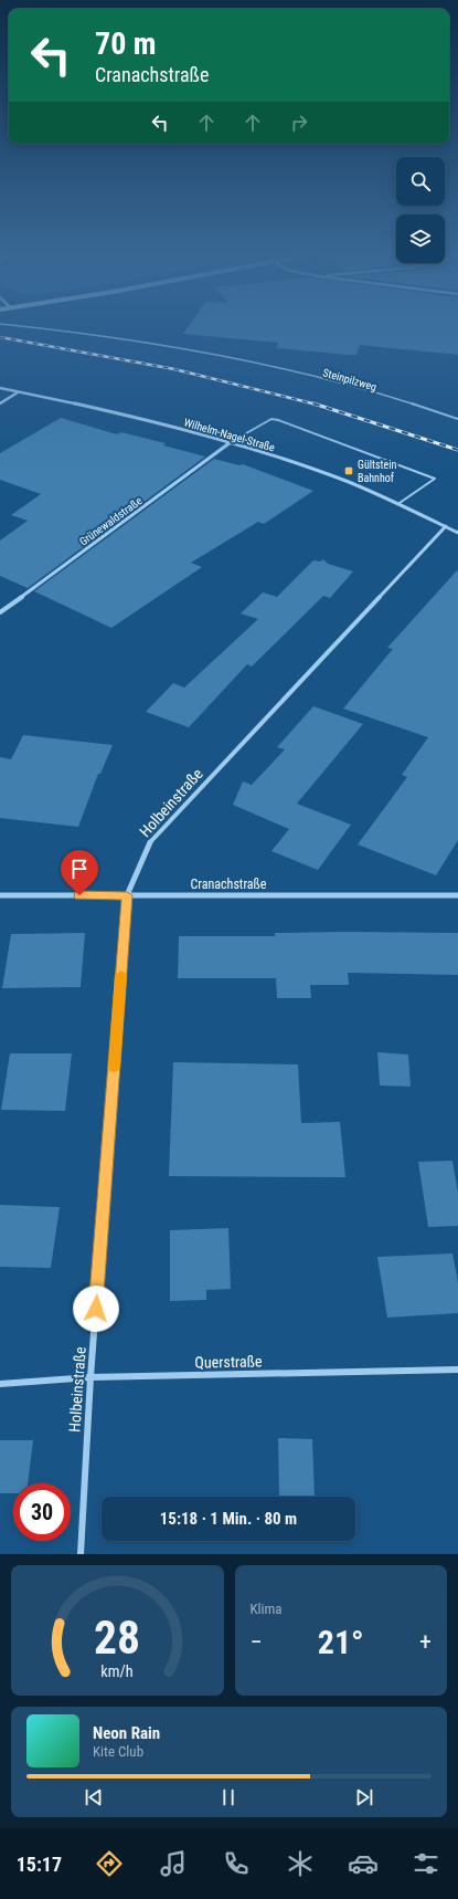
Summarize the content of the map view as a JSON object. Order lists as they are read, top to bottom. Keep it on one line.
{"streets":{"street":["Wilhelm-Nagel-Straße","Grünewaldstraße","Holbeinstraße","Cranachstraße","Querstraße"],"lane":["Steinpilzweg"]},"crossings":[["Wilhelm-Nagel-Straße","Grünewaldstraße"],["Wilhelm-Nagel-Straße","Holbeinstraße"],["Holbeinstraße","Cranachstraße"],["Holbeinstraße","Querstraße"]],"places":{"transit":["Gültstein Bahnhof"]},"page":{"turn":["70 m","Cranachstraße"],"limit":"30","trip":"15:18 · 1 Min. · 80 m","tile":"Klima","heat":["−","21°","+"],"song":["Neon Rain","Kite Club"],"tabs":"15:17","gauge":["28","km/h"]}}
